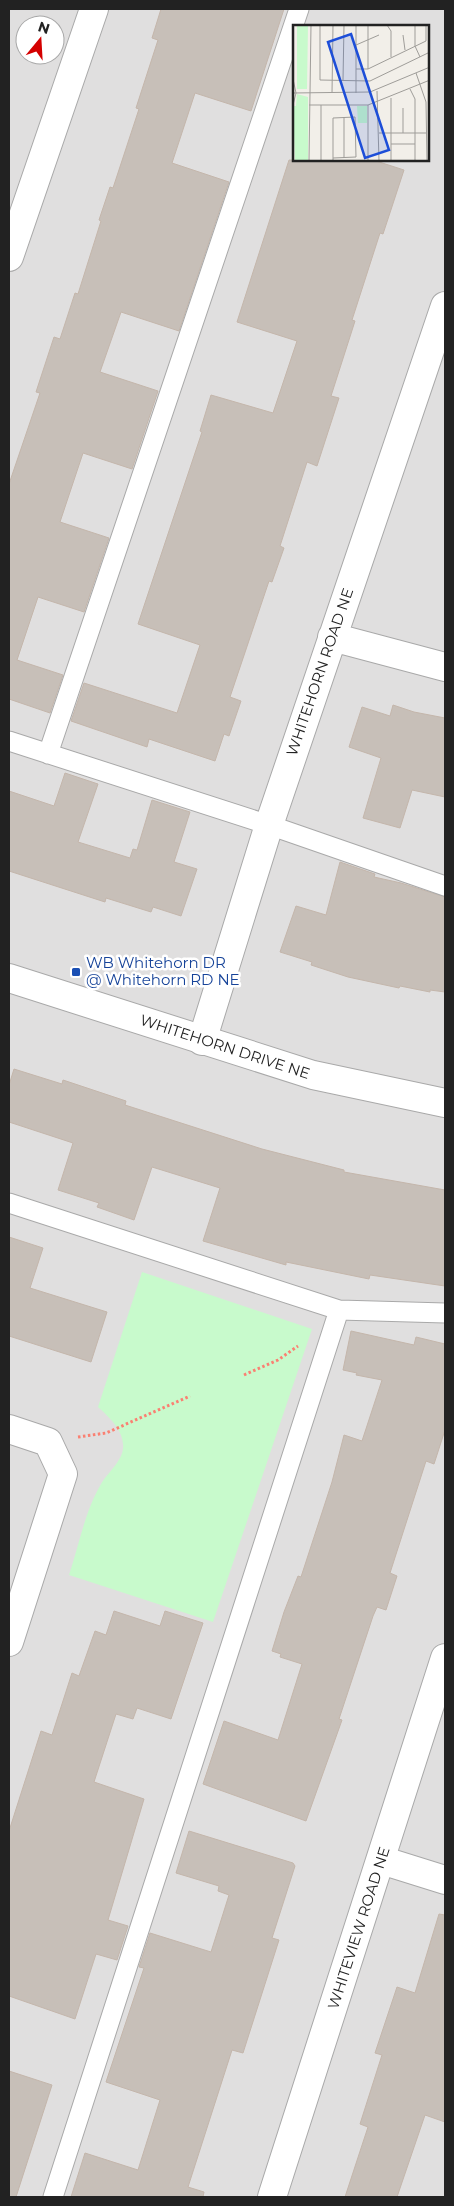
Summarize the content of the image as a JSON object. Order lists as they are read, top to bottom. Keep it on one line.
{"streets":{"street":["WHITEHORN ROAD NE","WHITEHORN DRIVE NE","WHITEVIEW ROAD NE"]},"crossings":[["WHITEHORN ROAD NE","WHITEHORN DRIVE NE"]],"places":{"transit":["WB Whitehorn DR @ Whitehorn RD NE"]},"north":"top"}
